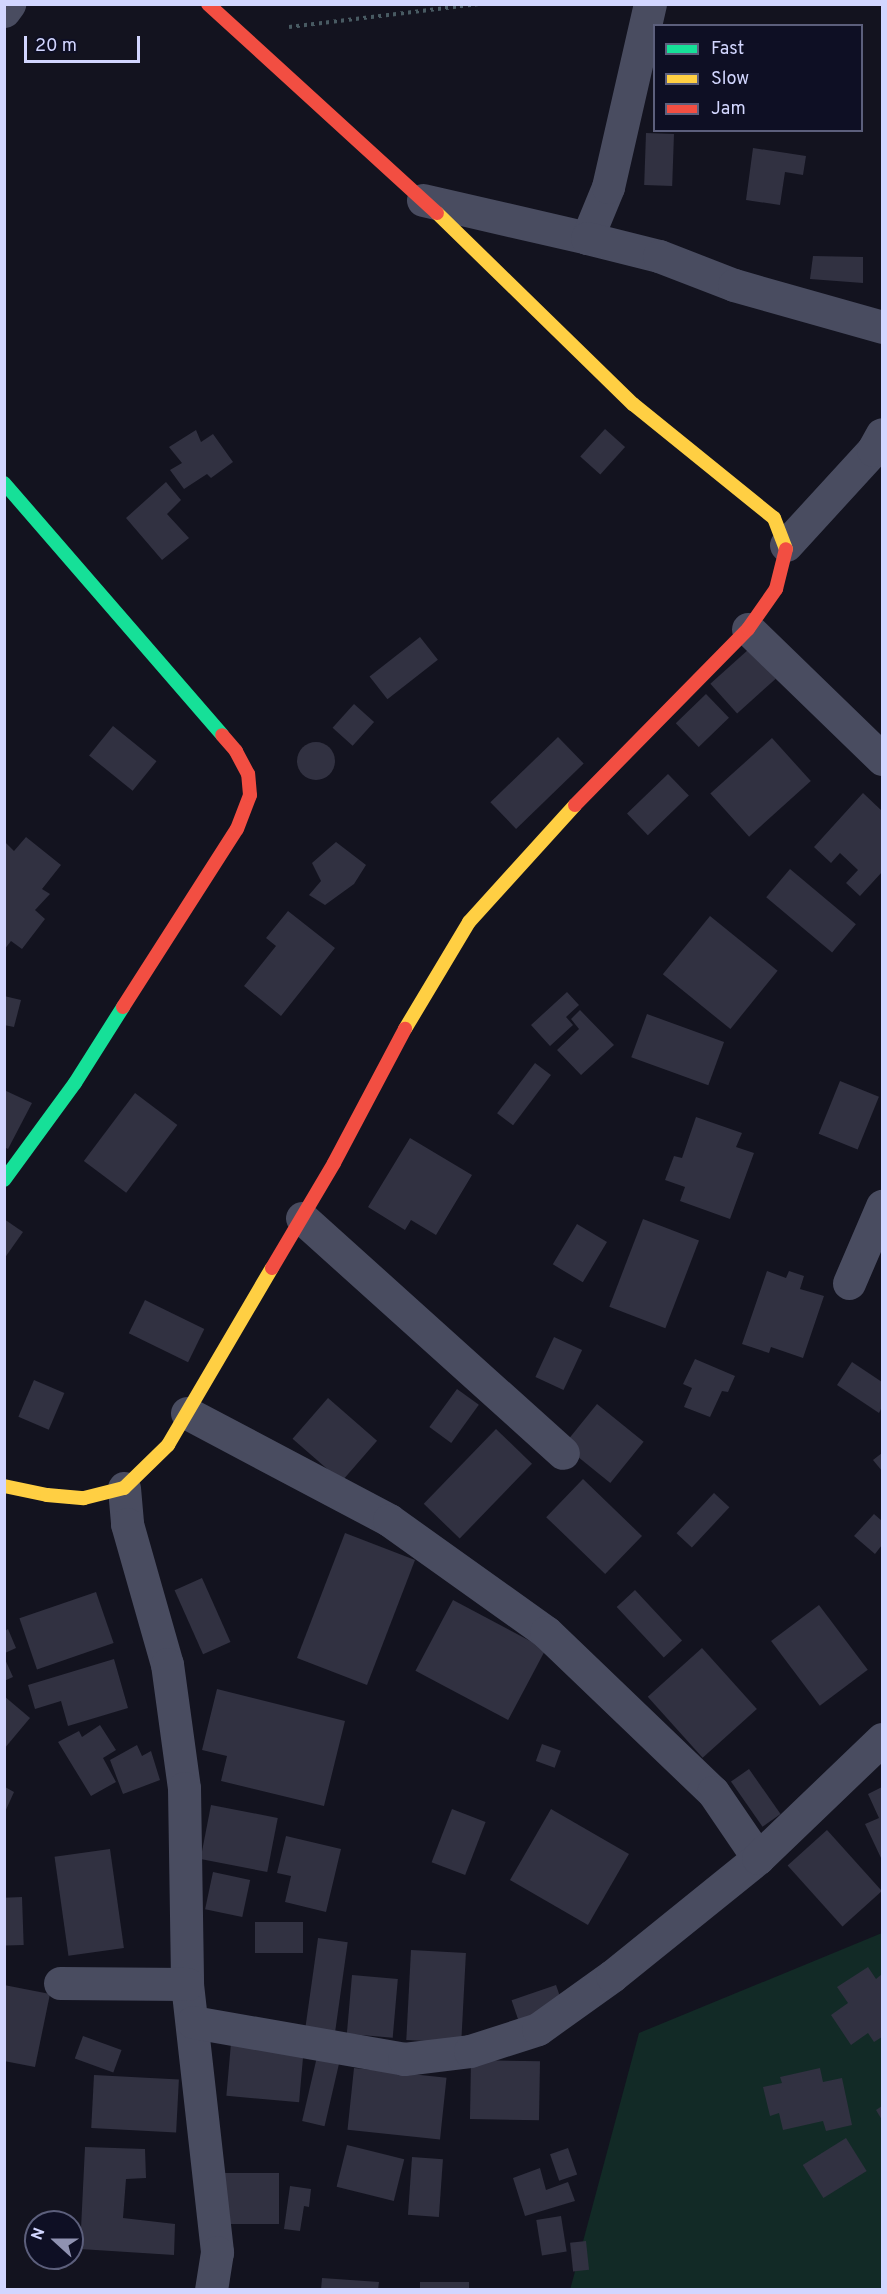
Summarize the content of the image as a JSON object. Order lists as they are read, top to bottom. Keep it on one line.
{"legend":["Fast","Slow","Jam"],"scale_bar":"20 m","north":"left"}
